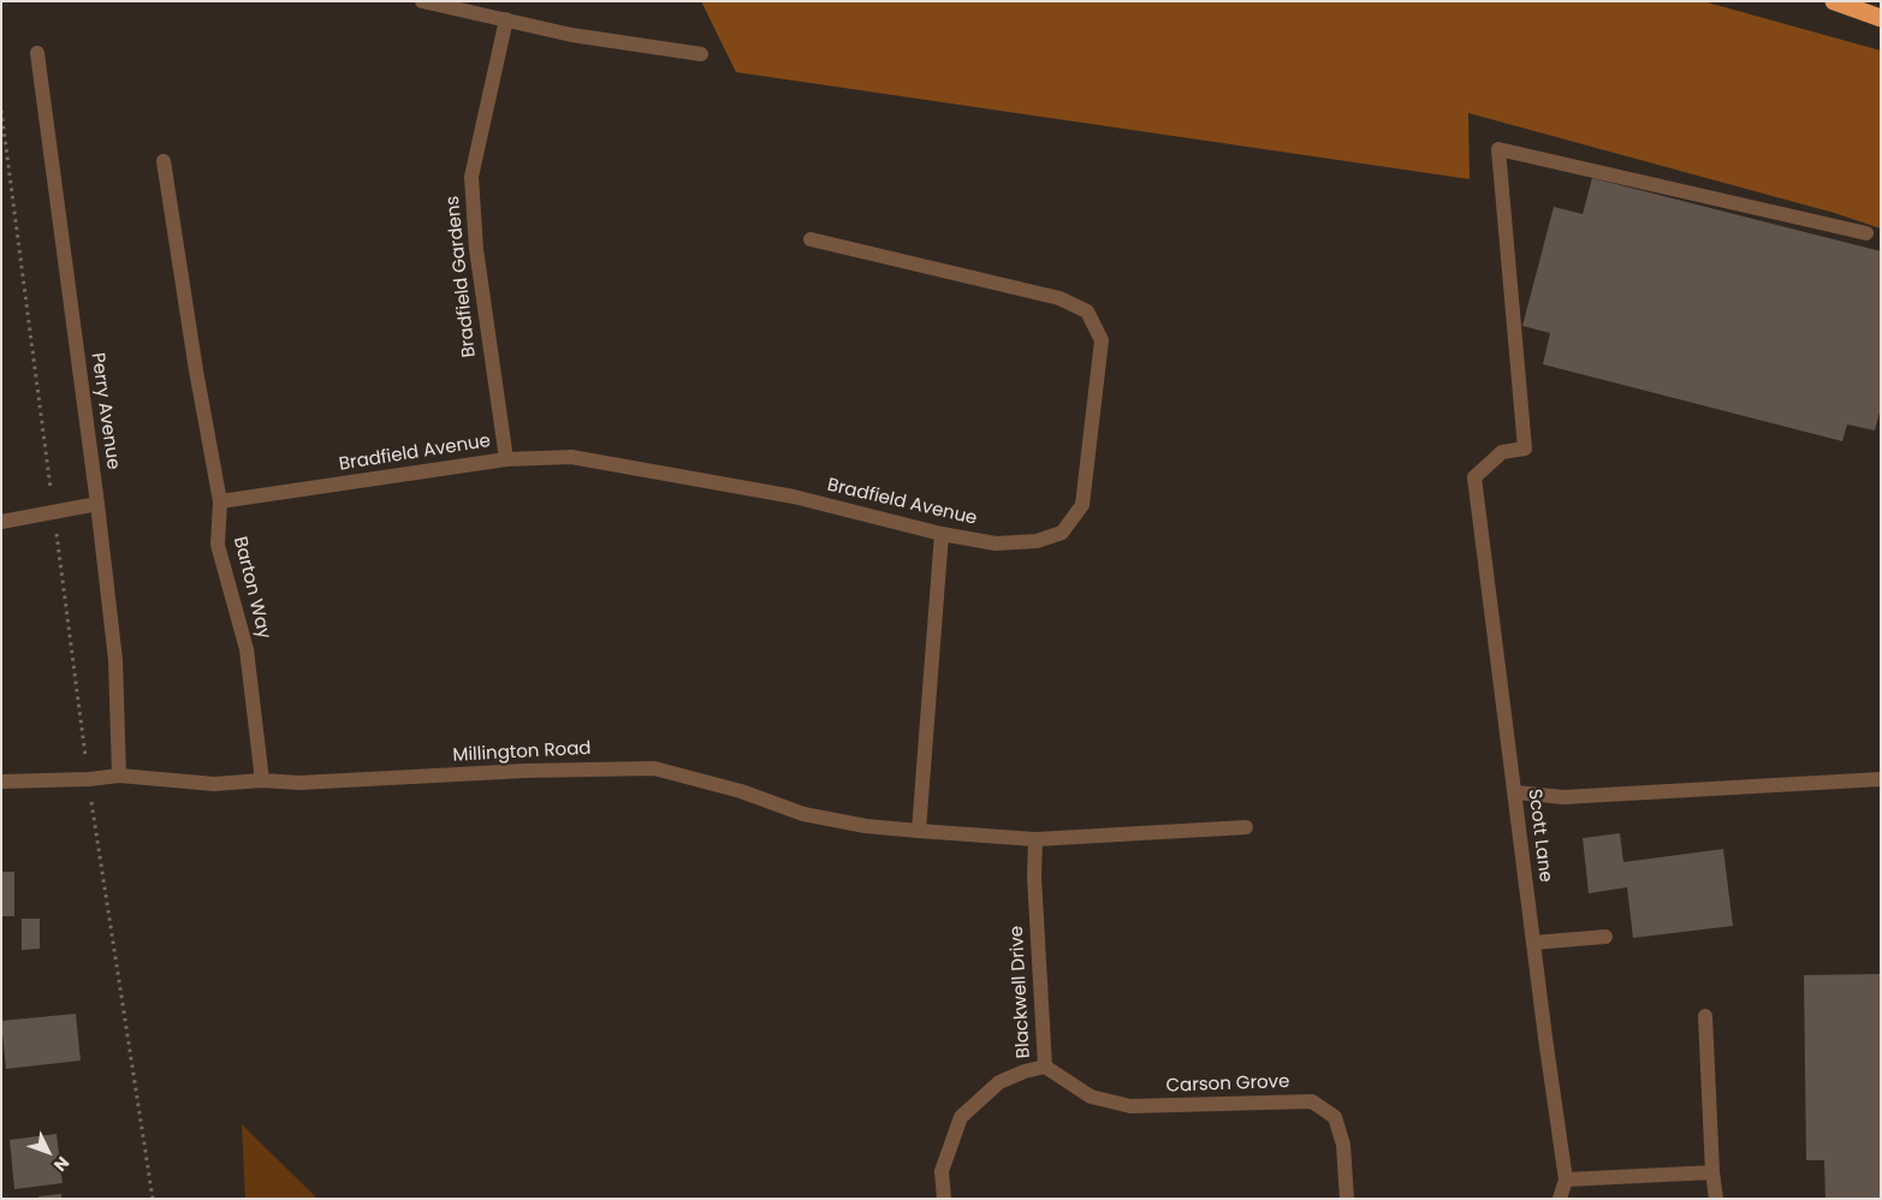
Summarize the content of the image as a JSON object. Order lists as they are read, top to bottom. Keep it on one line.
{"streets":{"street":["Bradfield Gardens","Perry Avenue","Bradfield Avenue","Barton Way","Millington Road","Scott Lane","Blackwell Drive","Carson Grove"]},"crossings":[["Bradfield Gardens","Bradfield Avenue"],["Perry Avenue","Millington Road"],["Bradfield Avenue","Barton Way"],["Barton Way","Millington Road"],["Millington Road","Blackwell Drive"],["Blackwell Drive","Carson Grove"]],"north":"bottom right"}
